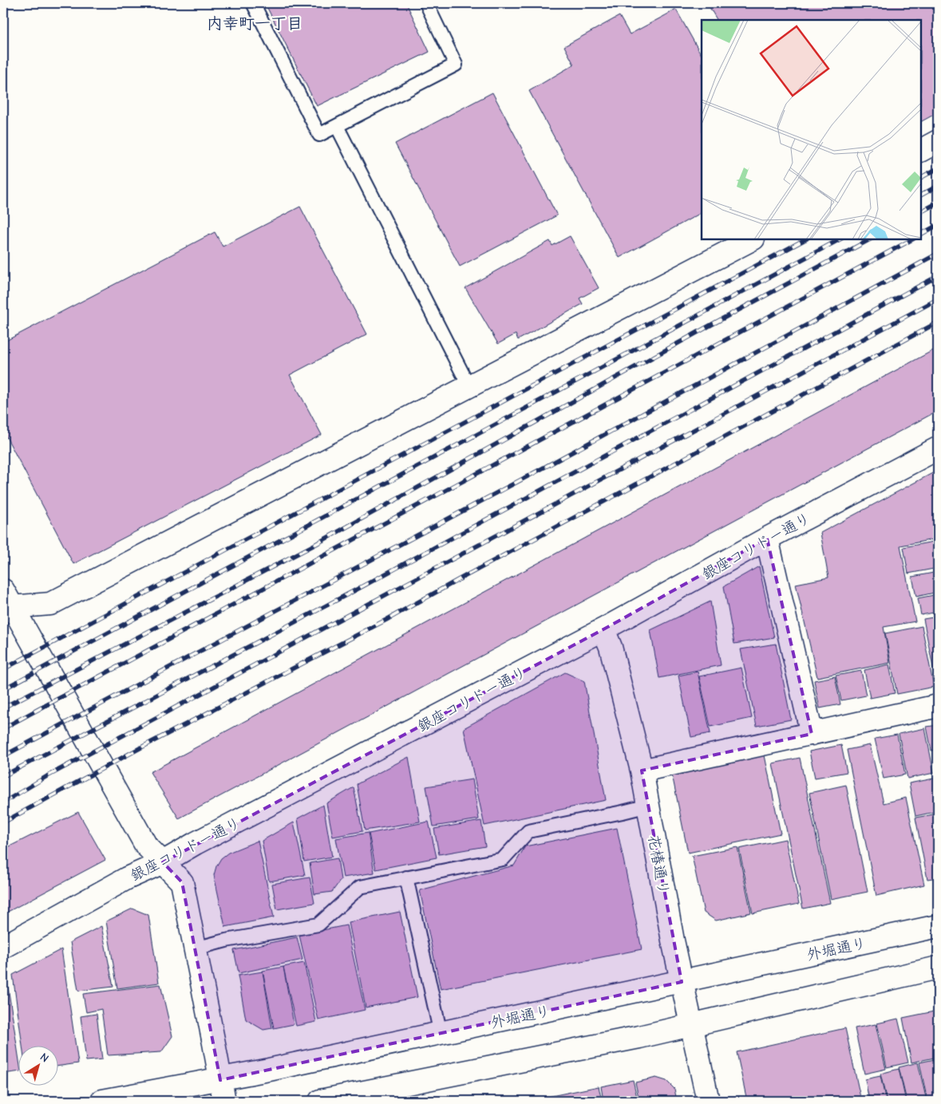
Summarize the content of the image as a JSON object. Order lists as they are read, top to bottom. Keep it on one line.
{"streets":{"street":["銀座コリドー通り","花椿通り","外堀通り"]},"crossings":[["銀座コリドー通り","花椿通り"],["花椿通り","外堀通り"]],"districts":["内幸町一丁目"],"north":"top right"}
